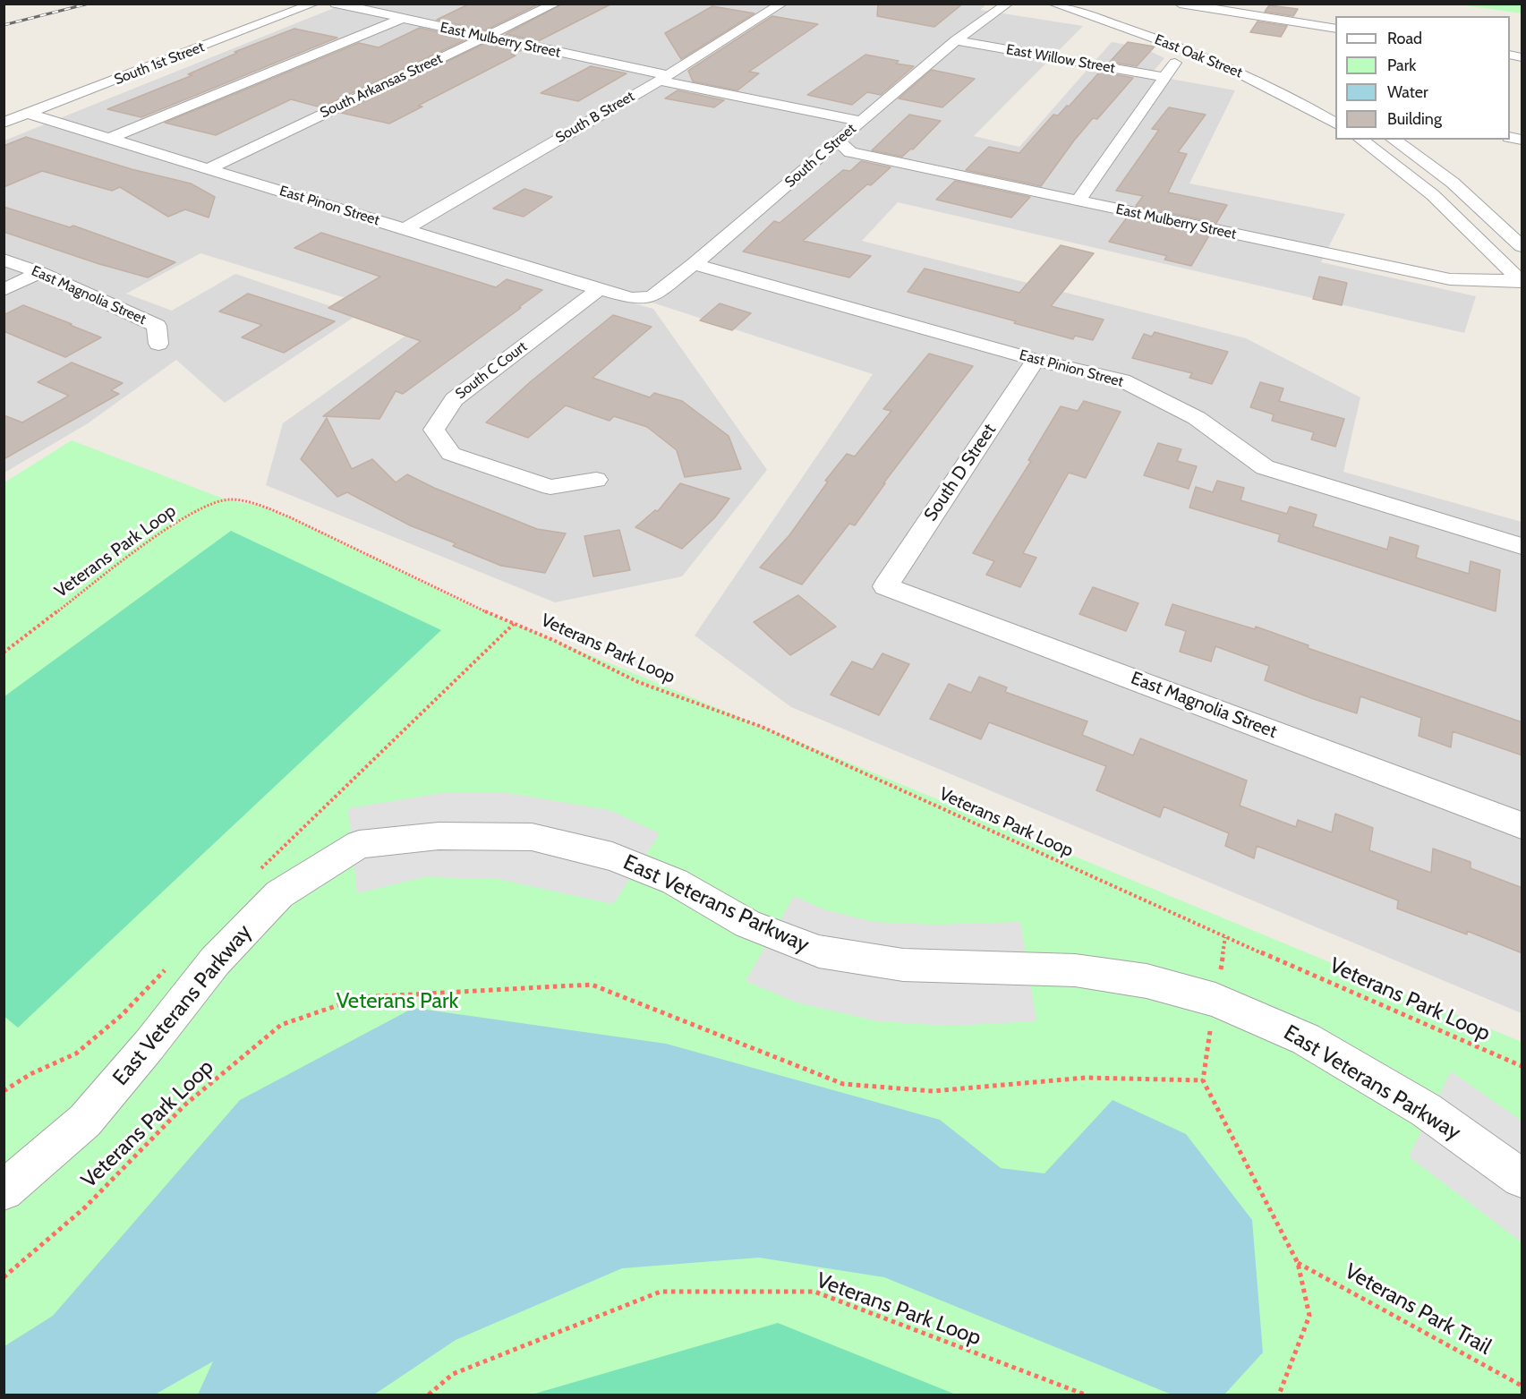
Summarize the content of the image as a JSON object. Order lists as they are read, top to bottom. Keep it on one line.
{"streets":{"street":["East Mulberry Street","East Oak Street","East Willow Street","South 1st Street","South Arkansas Street","South B Street","South C Street","East Pinon Street","East Magnolia Street","East Pinion Street","South C Court","South D Street","East Veterans Parkway"],"path":["Veterans Park Loop","Veterans Park Trail"]},"crossings":[["East Mulberry Street","South Arkansas Street"],["East Mulberry Street","South B Street"],["East Mulberry Street","South C Street"],["East Willow Street","South C Street"],["South 1st Street","East Pinon Street"],["South Arkansas Street","East Pinon Street"],["South B Street","East Pinon Street"],["South C Street","East Pinon Street"],["South C Street","East Pinion Street"],["East Pinon Street","South C Court"],["East Magnolia Street","South D Street"],["East Pinion Street","South D Street"]],"parks":["Veterans Park"],"legend":["Road","Park","Water","Building"]}
